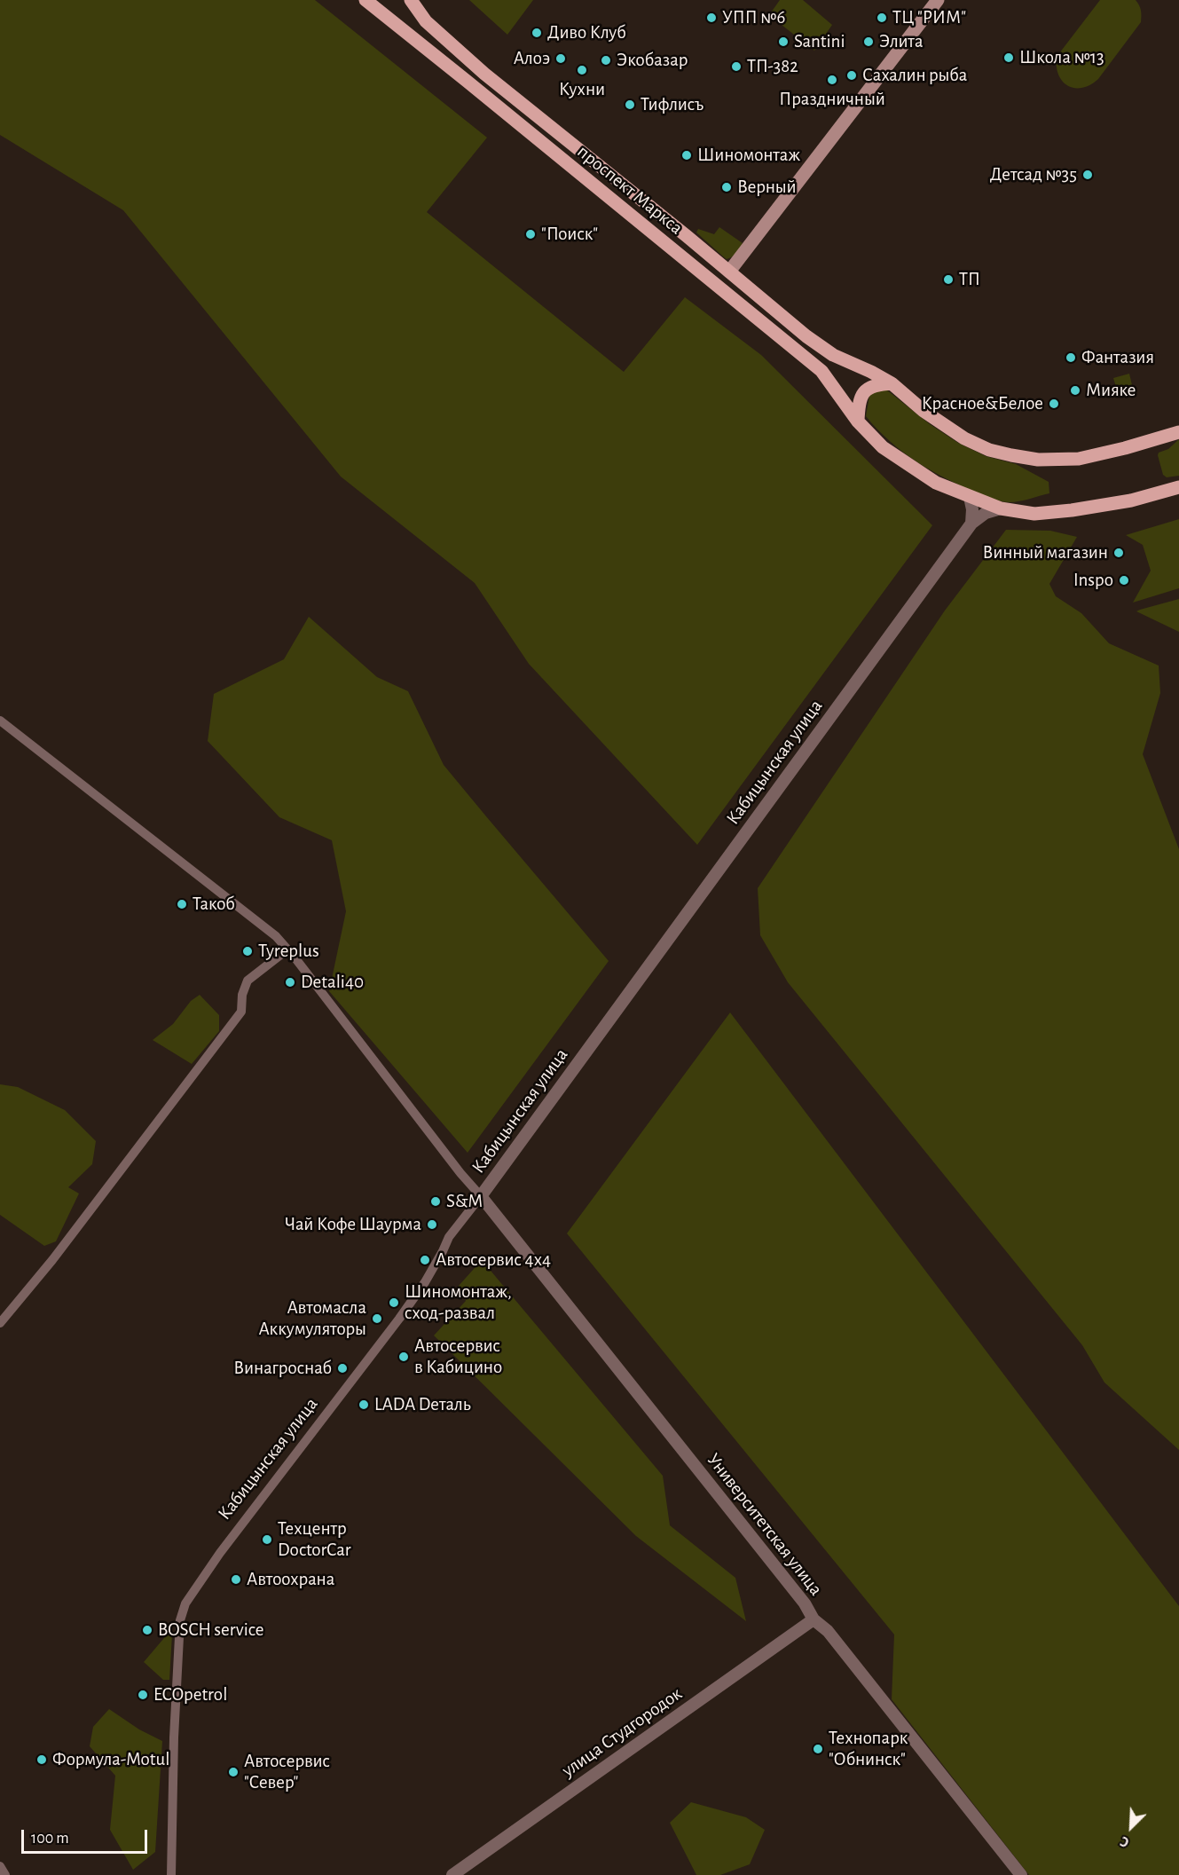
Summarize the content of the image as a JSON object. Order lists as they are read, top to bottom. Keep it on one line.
{"streets":{"main road":["проспект Маркса"],"street":["Кабицынская улица","Университетская улица","улица Студгородок"]},"crossings":[["Кабицынская улица","Университетская улица"],["Университетская улица","улица Студгородок"]],"places":["УПП №6","ТЦ \"РИМ\"","Диво Клуб","Santini","Элита","Школа №13","Алоэ","Экобазар","ТП-382","Кухни","Сахалин рыба","Праздничный","Тифлисъ","Шиномонтаж","Детсад №35","Верный","\"Поиск\"","ТП","Фантазия","Мияке","Красное&Белое","Винный магазин","Inspo","Такоб","Tyreplus","Detali40","S&M","Чай Кофе Шаурма","Автосервис 4х4","Шиномонтаж, сход-развал","Автомасла Аккумуляторы","Автосервис в Кабицино","Винагроснаб","LADA Dеталь","Техцентр DoctorCar","Автоохрана","BOSCH service","ECOpetrol","Технопарк \"Обнинск\"","Формула-Motul","Автосервис \"Север\""],"scale_bar":"100 m","north":"bottom left"}
